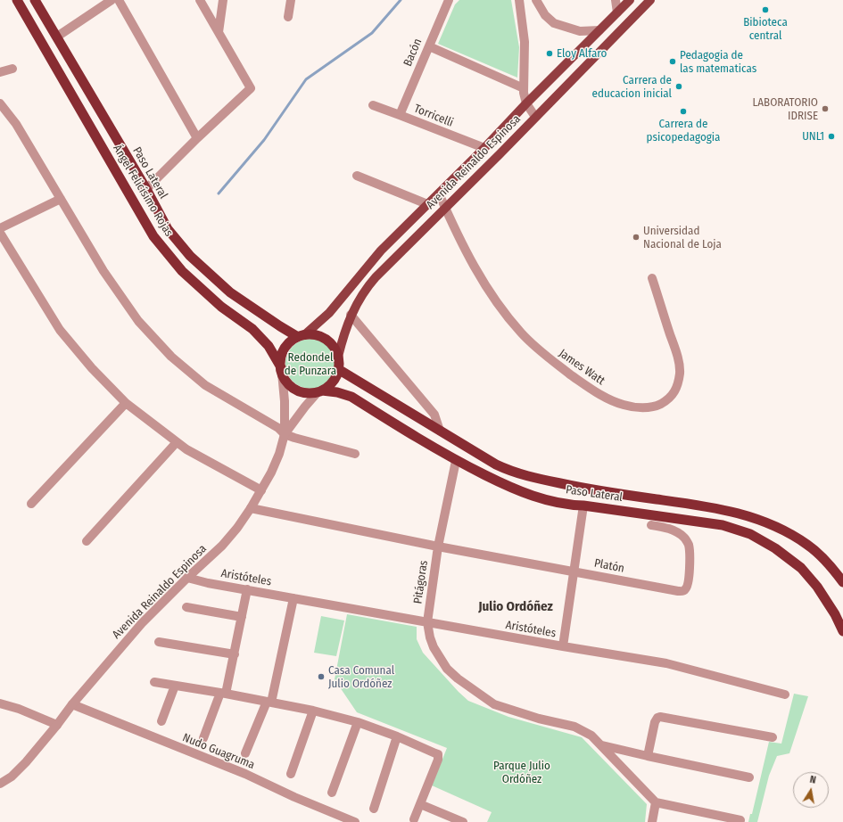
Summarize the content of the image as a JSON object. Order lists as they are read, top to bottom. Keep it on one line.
{"streets":{"highway":["Paso Lateral","Ángel Felicísimo Rojas"],"main road":["Avenida Reinaldo Espinosa"],"street":["Bacón","Torricelli","James Watt","Platón","Aristóteles","Pitágoras","Nudo Guagruma"]},"crossings":[["Bacón","Torricelli"],["Torricelli","Avenida Reinaldo Espinosa"],["Avenida Reinaldo Espinosa","Paso Lateral"],["Avenida Reinaldo Espinosa","Ángel Felicísimo Rojas"],["Avenida Reinaldo Espinosa","James Watt"],["Avenida Reinaldo Espinosa","Platón"],["Avenida Reinaldo Espinosa","Aristóteles"],["Avenida Reinaldo Espinosa","Nudo Guagruma"],["Paso Lateral","Ángel Felicísimo Rojas"],["Paso Lateral","Pitágoras"],["Platón","Pitágoras"],["Aristóteles","Pitágoras"]],"districts":["Julio Ordóñez"],"parks":["Redondel de Punzara","Parque Julio Ordóñez"],"places":["Bibioteca central","Eloy Alfaro","Pedagogia de las matematicas","Carrera de educacion inicial","LABORATORIO IDRISE","Carrera de psicopedagogia","UNL1","Universidad Nacional de Loja","Casa Comunal Julio Ordóñez"],"north":"top"}
